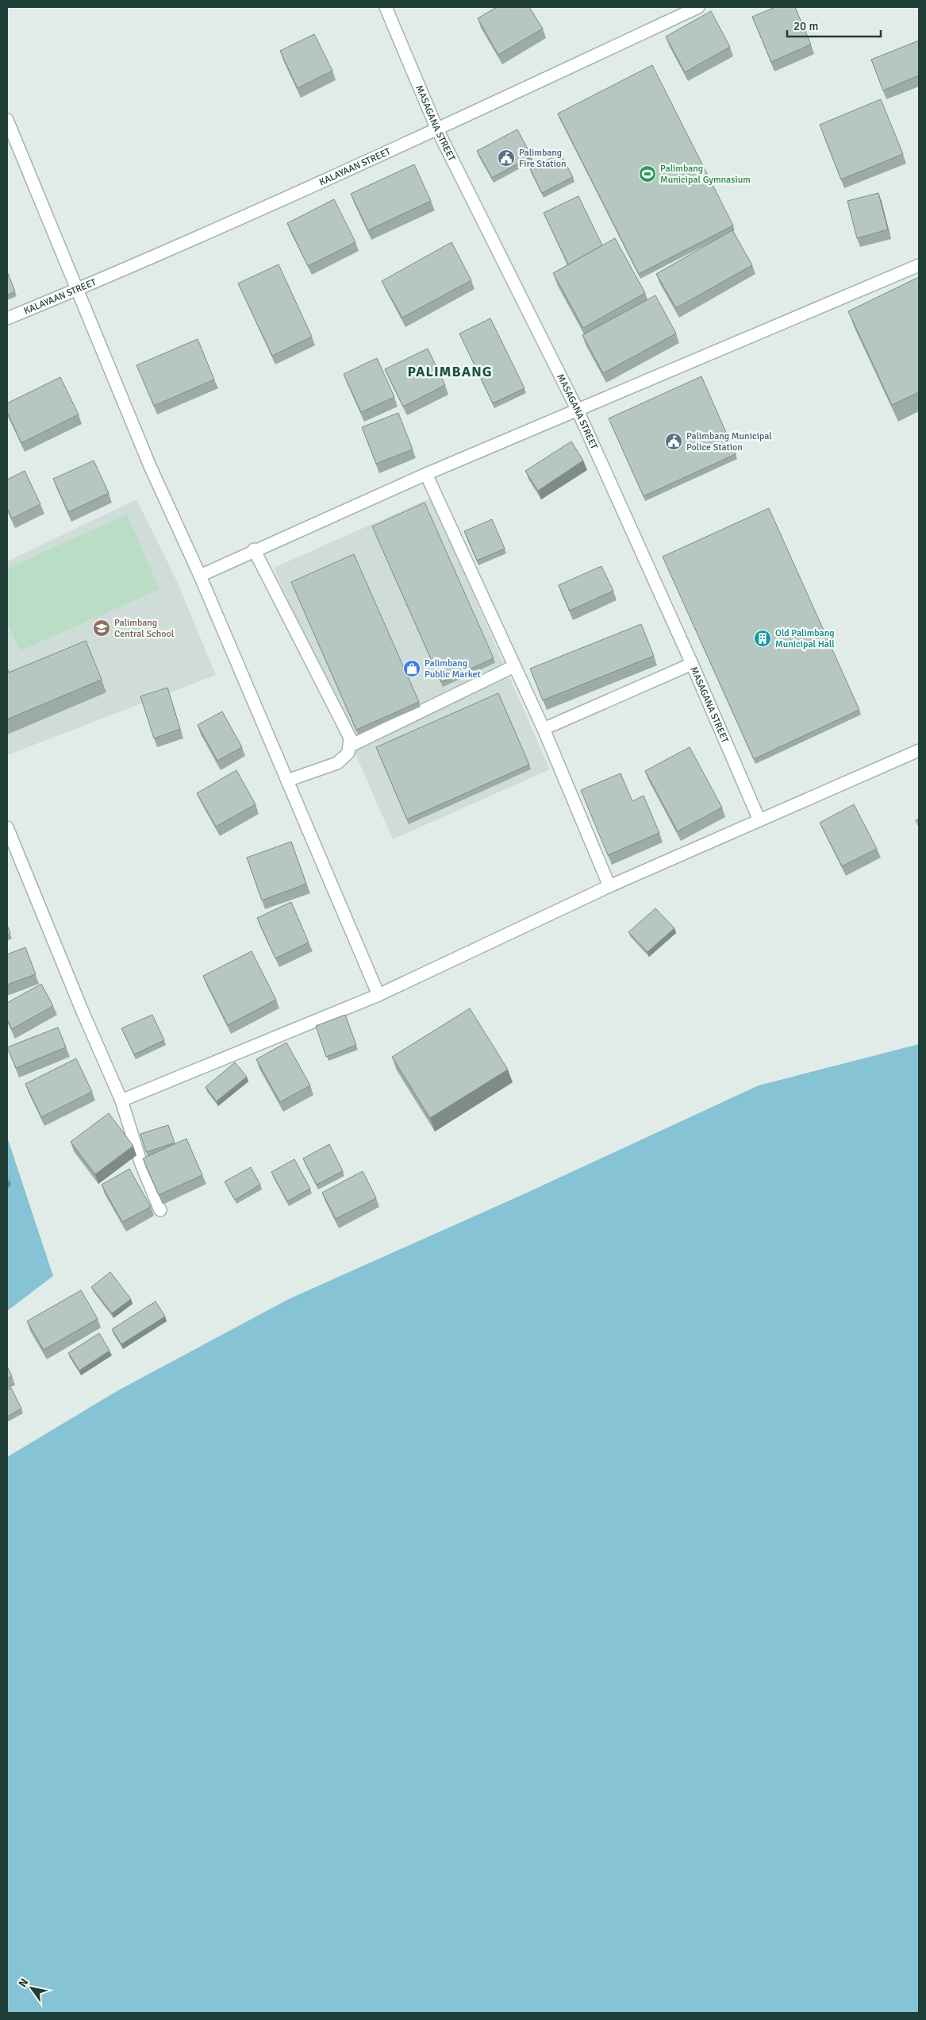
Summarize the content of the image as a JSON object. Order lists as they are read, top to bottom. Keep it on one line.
{"streets":{"street":["MASAGANA STREET","KALAYAAN STREET"]},"crossings":[["MASAGANA STREET","KALAYAAN STREET"]],"districts":["PALIMBANG"],"places":{"public building":["Palimbang Fire Station","Palimbang Municipal Police Station"],"sports":["Palimbang Municipal Gymnasium"],"school or university":["Palimbang Central School"],"building":["Old Palimbang Municipal Hall"],"shop":["Palimbang Public Market"]},"scale_bar":"20 m","north":"top left"}
